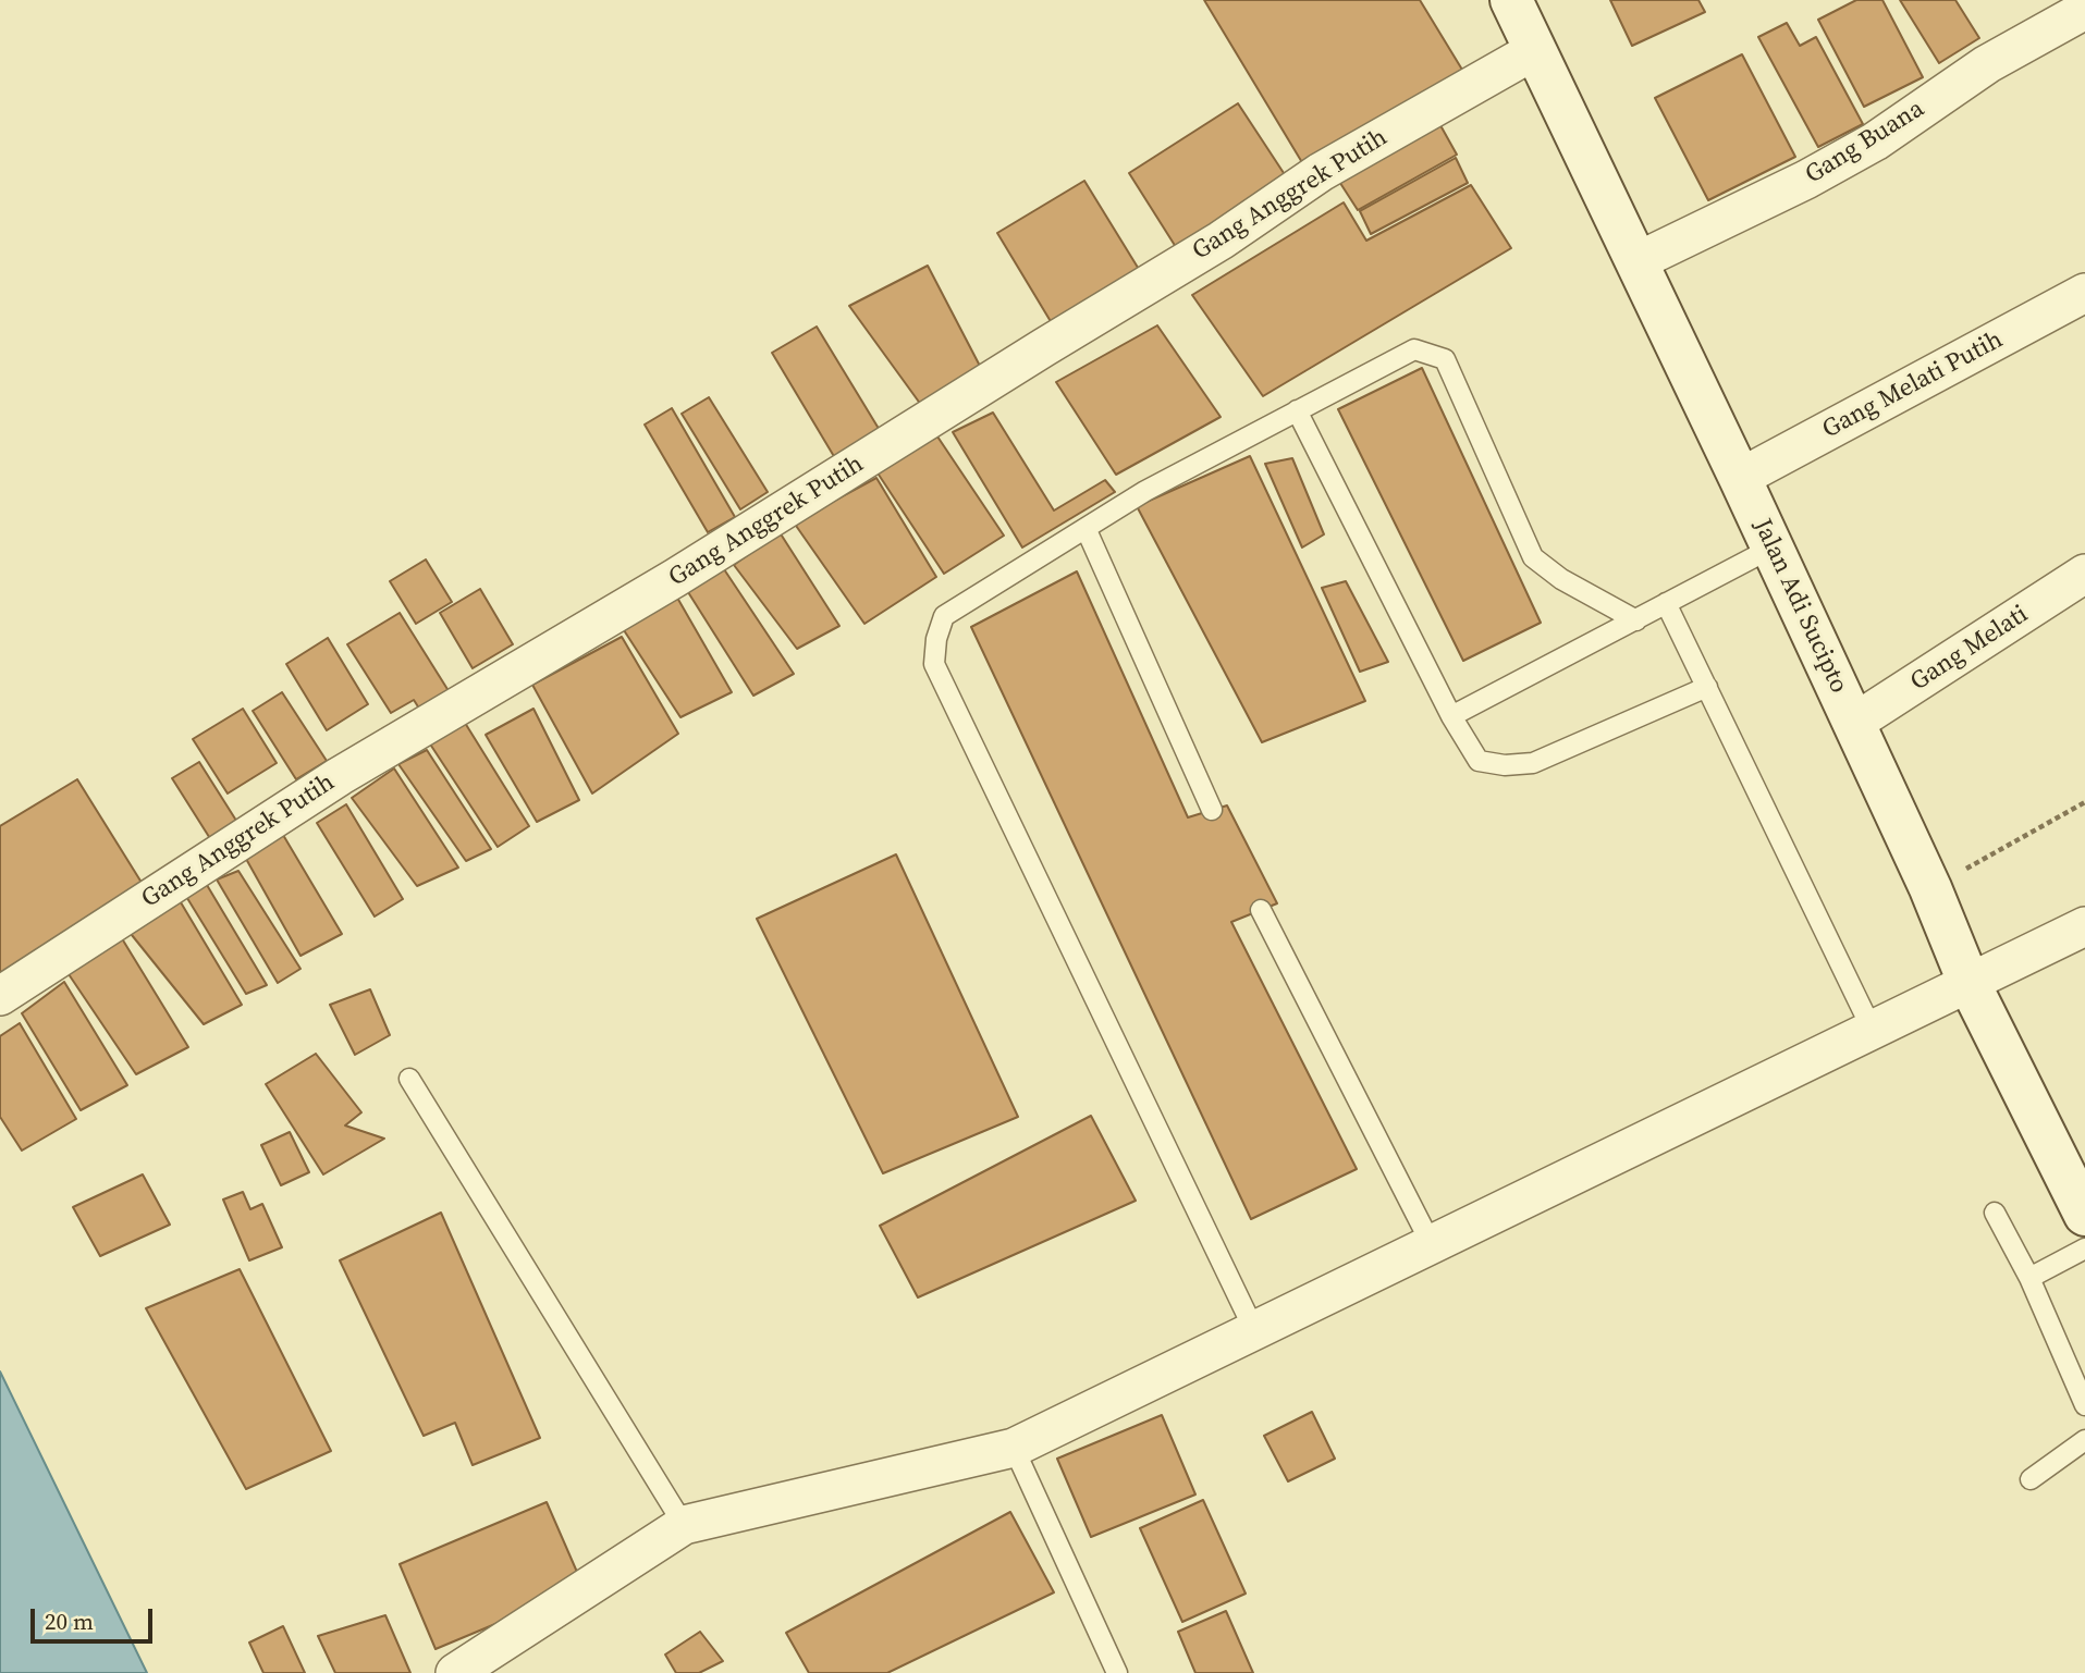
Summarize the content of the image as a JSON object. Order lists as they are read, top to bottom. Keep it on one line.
{"streets":{"main road":["Jalan Adi Sucipto"],"street":["Gang Buana","Gang Anggrek Putih","Gang Melati Putih","Gang Melati"]},"crossings":[["Gang Buana","Jalan Adi Sucipto"],["Gang Anggrek Putih","Jalan Adi Sucipto"],["Gang Melati Putih","Jalan Adi Sucipto"],["Jalan Adi Sucipto","Gang Melati"]],"scale_bar":"20 m"}
